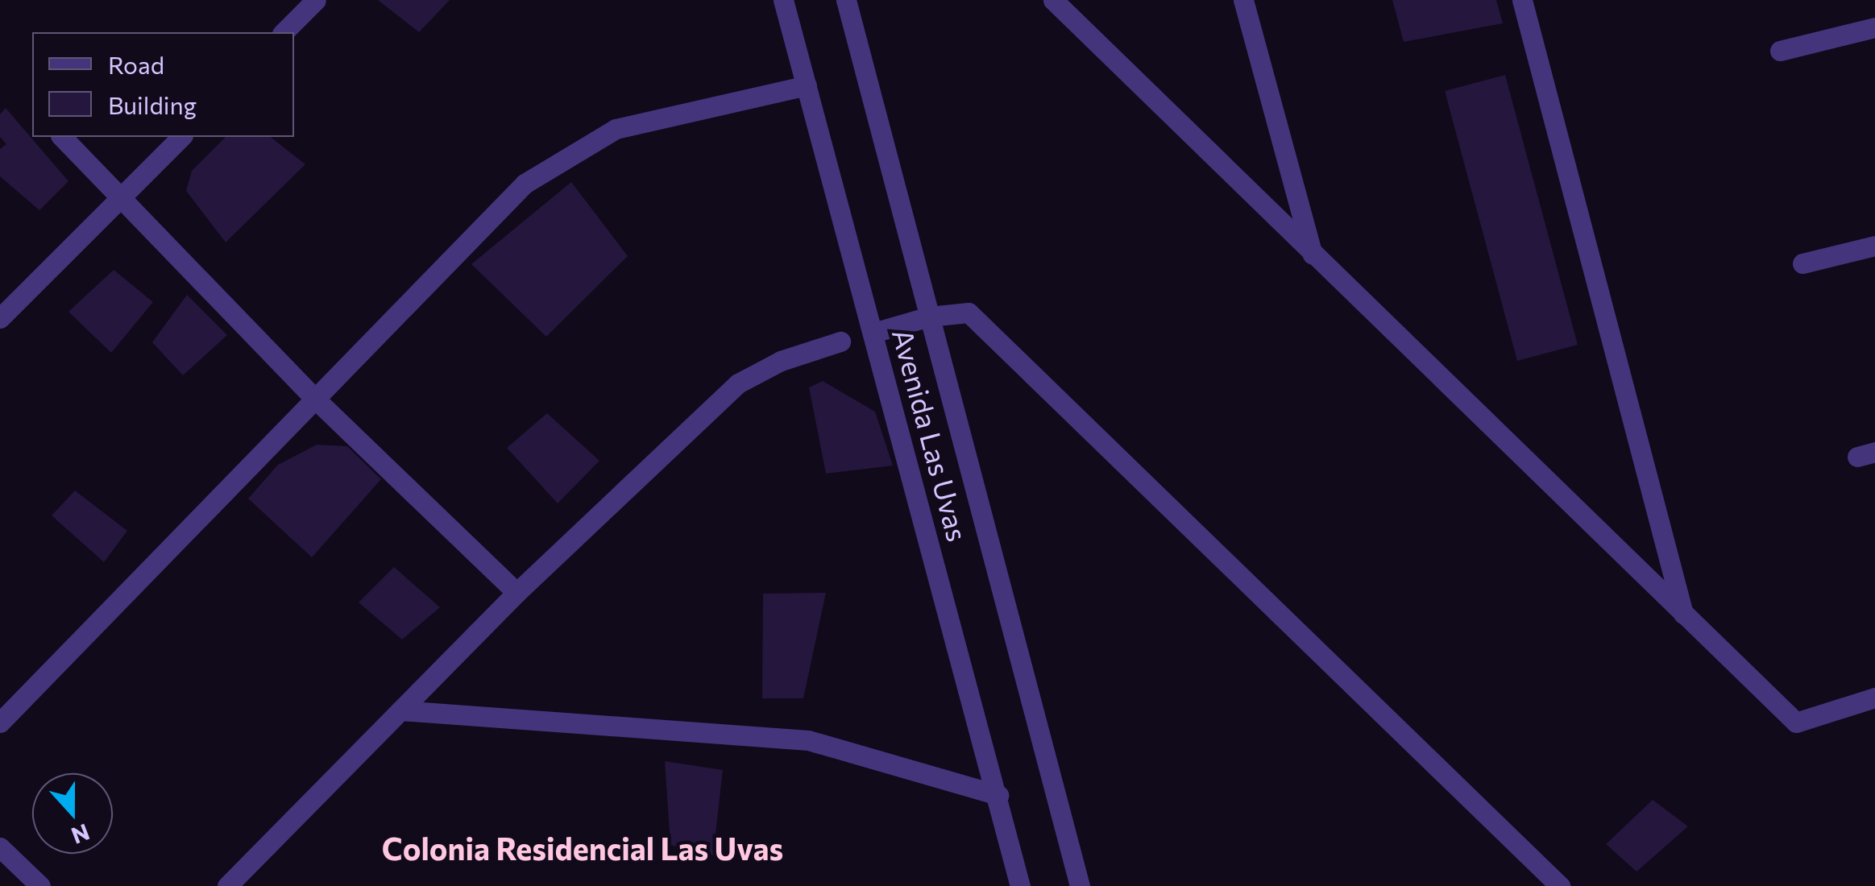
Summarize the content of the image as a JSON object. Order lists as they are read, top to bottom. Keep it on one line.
{"streets":{"street":["Avenida Las Uvas"]},"districts":["Colonia Residencial Las Uvas"],"legend":["Road","Building"],"north":"bottom"}
